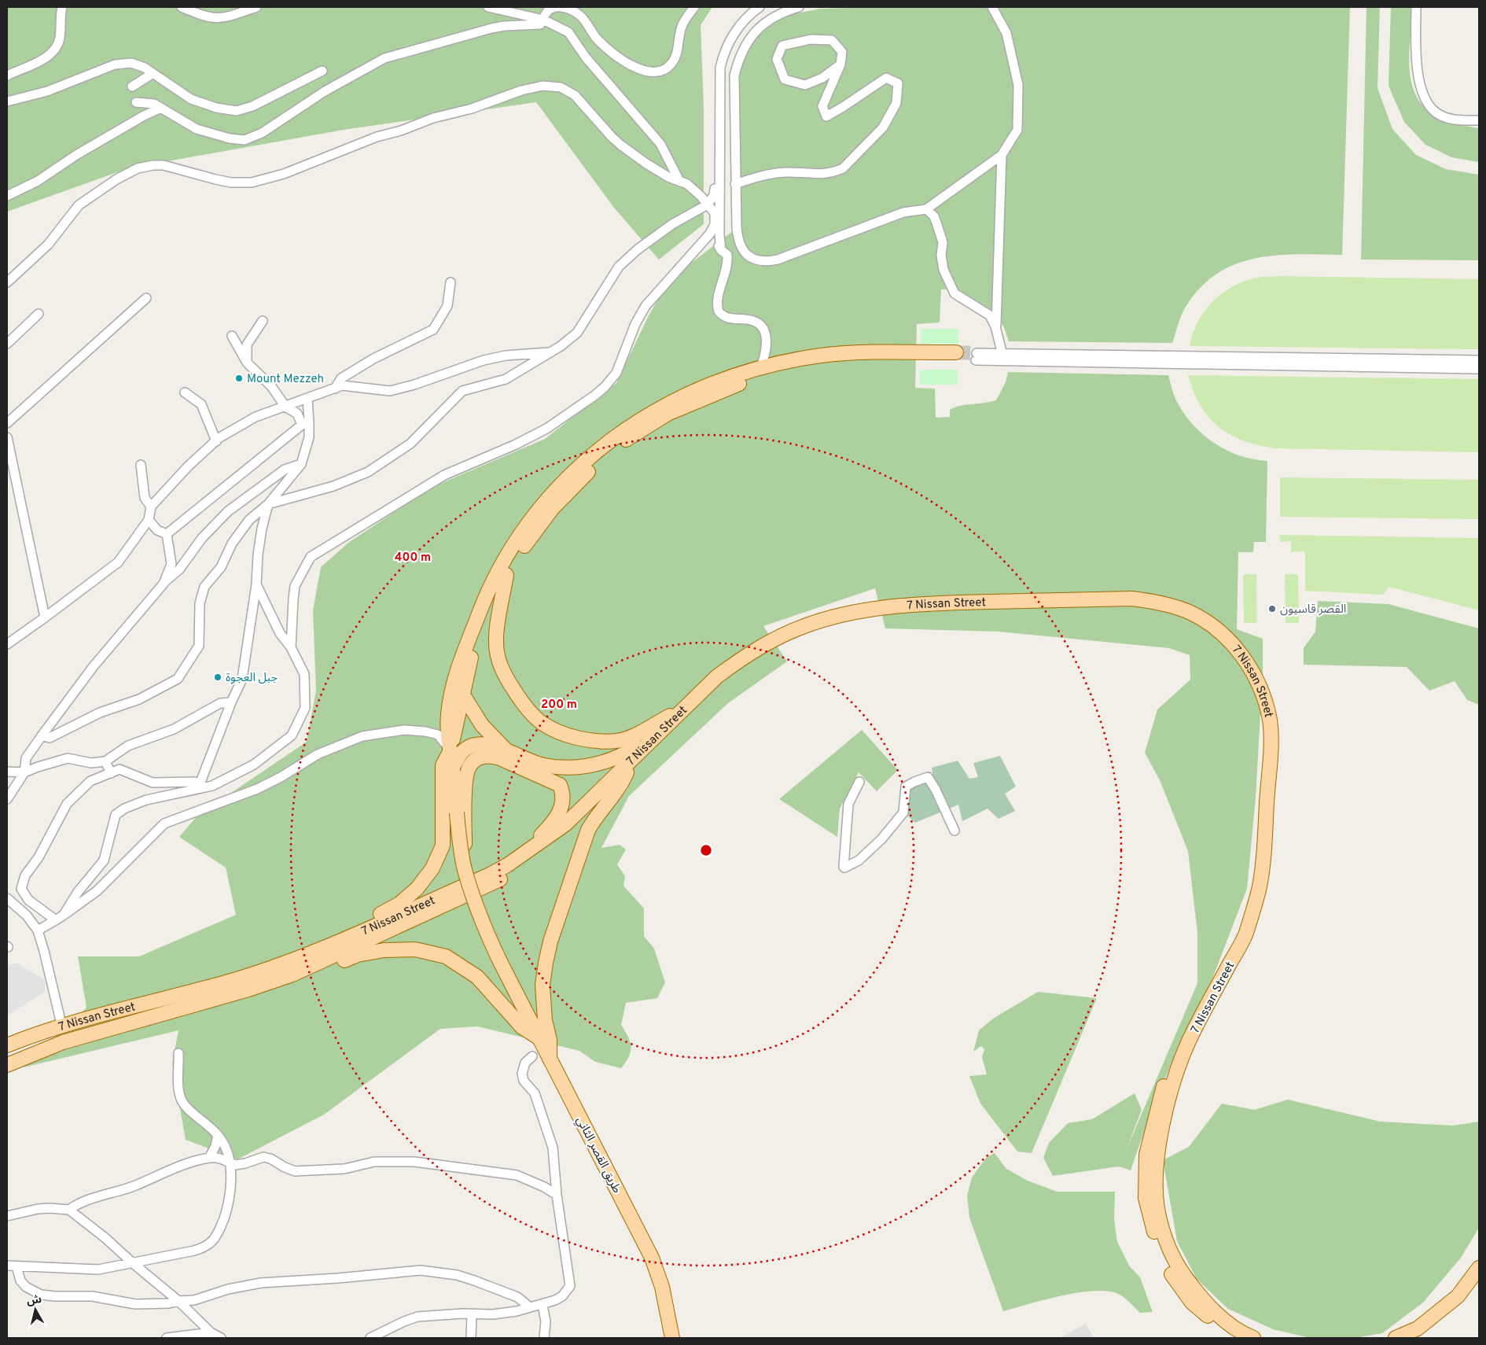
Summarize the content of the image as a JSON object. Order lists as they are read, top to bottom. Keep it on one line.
{"streets":{"main road":["7 Nissan Street","طريق القصر الثاني"]},"places":["Mount Mezzeh","القصر قاسيون","جبل العجوة"],"north":"top","rings":["400 m","200 m"]}
